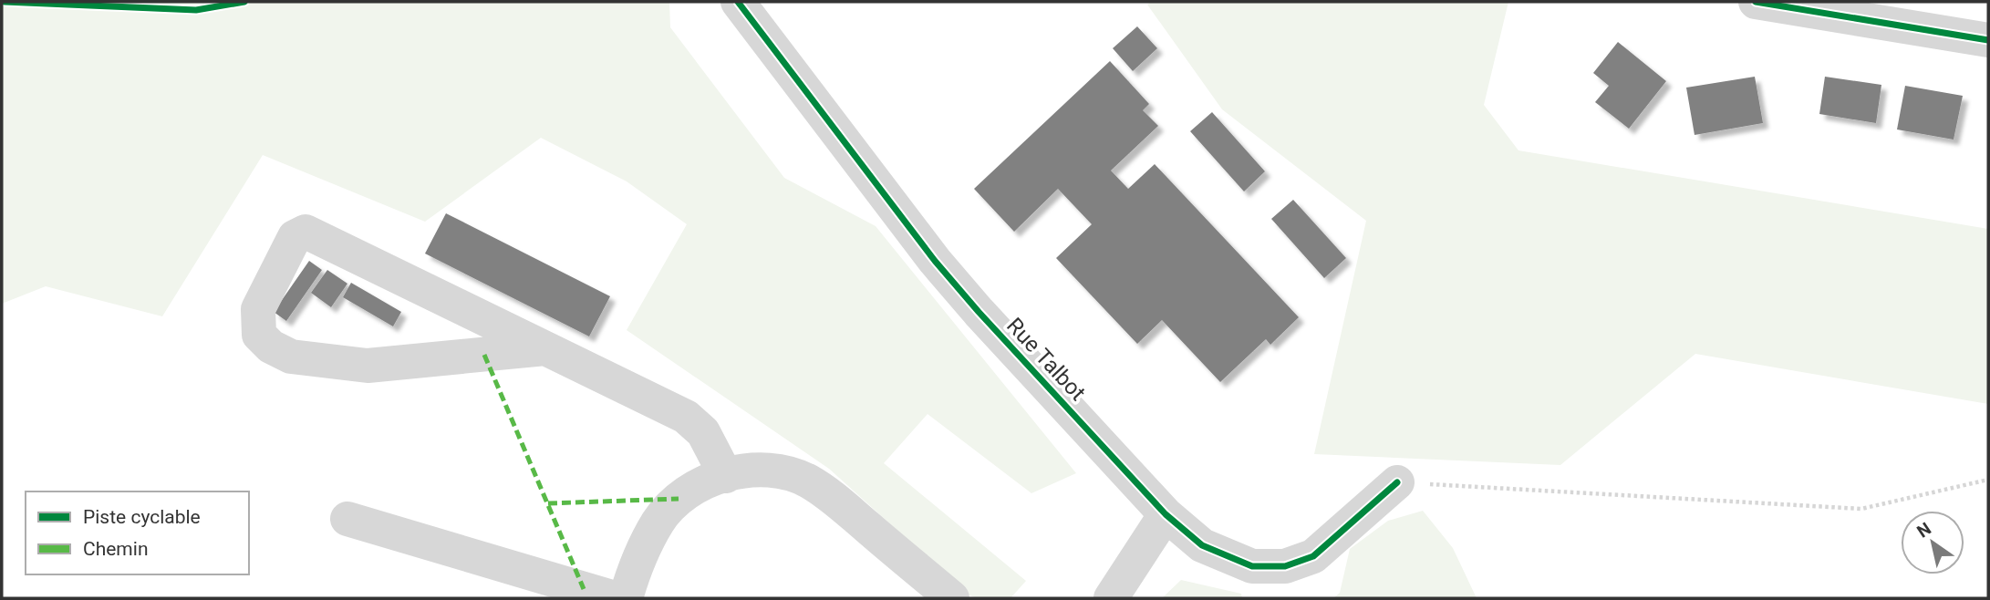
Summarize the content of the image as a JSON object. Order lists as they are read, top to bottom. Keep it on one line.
{"streets":{"street":["Rue Talbot"]},"legend":["Piste cyclable","Chemin"],"north":"top left"}
